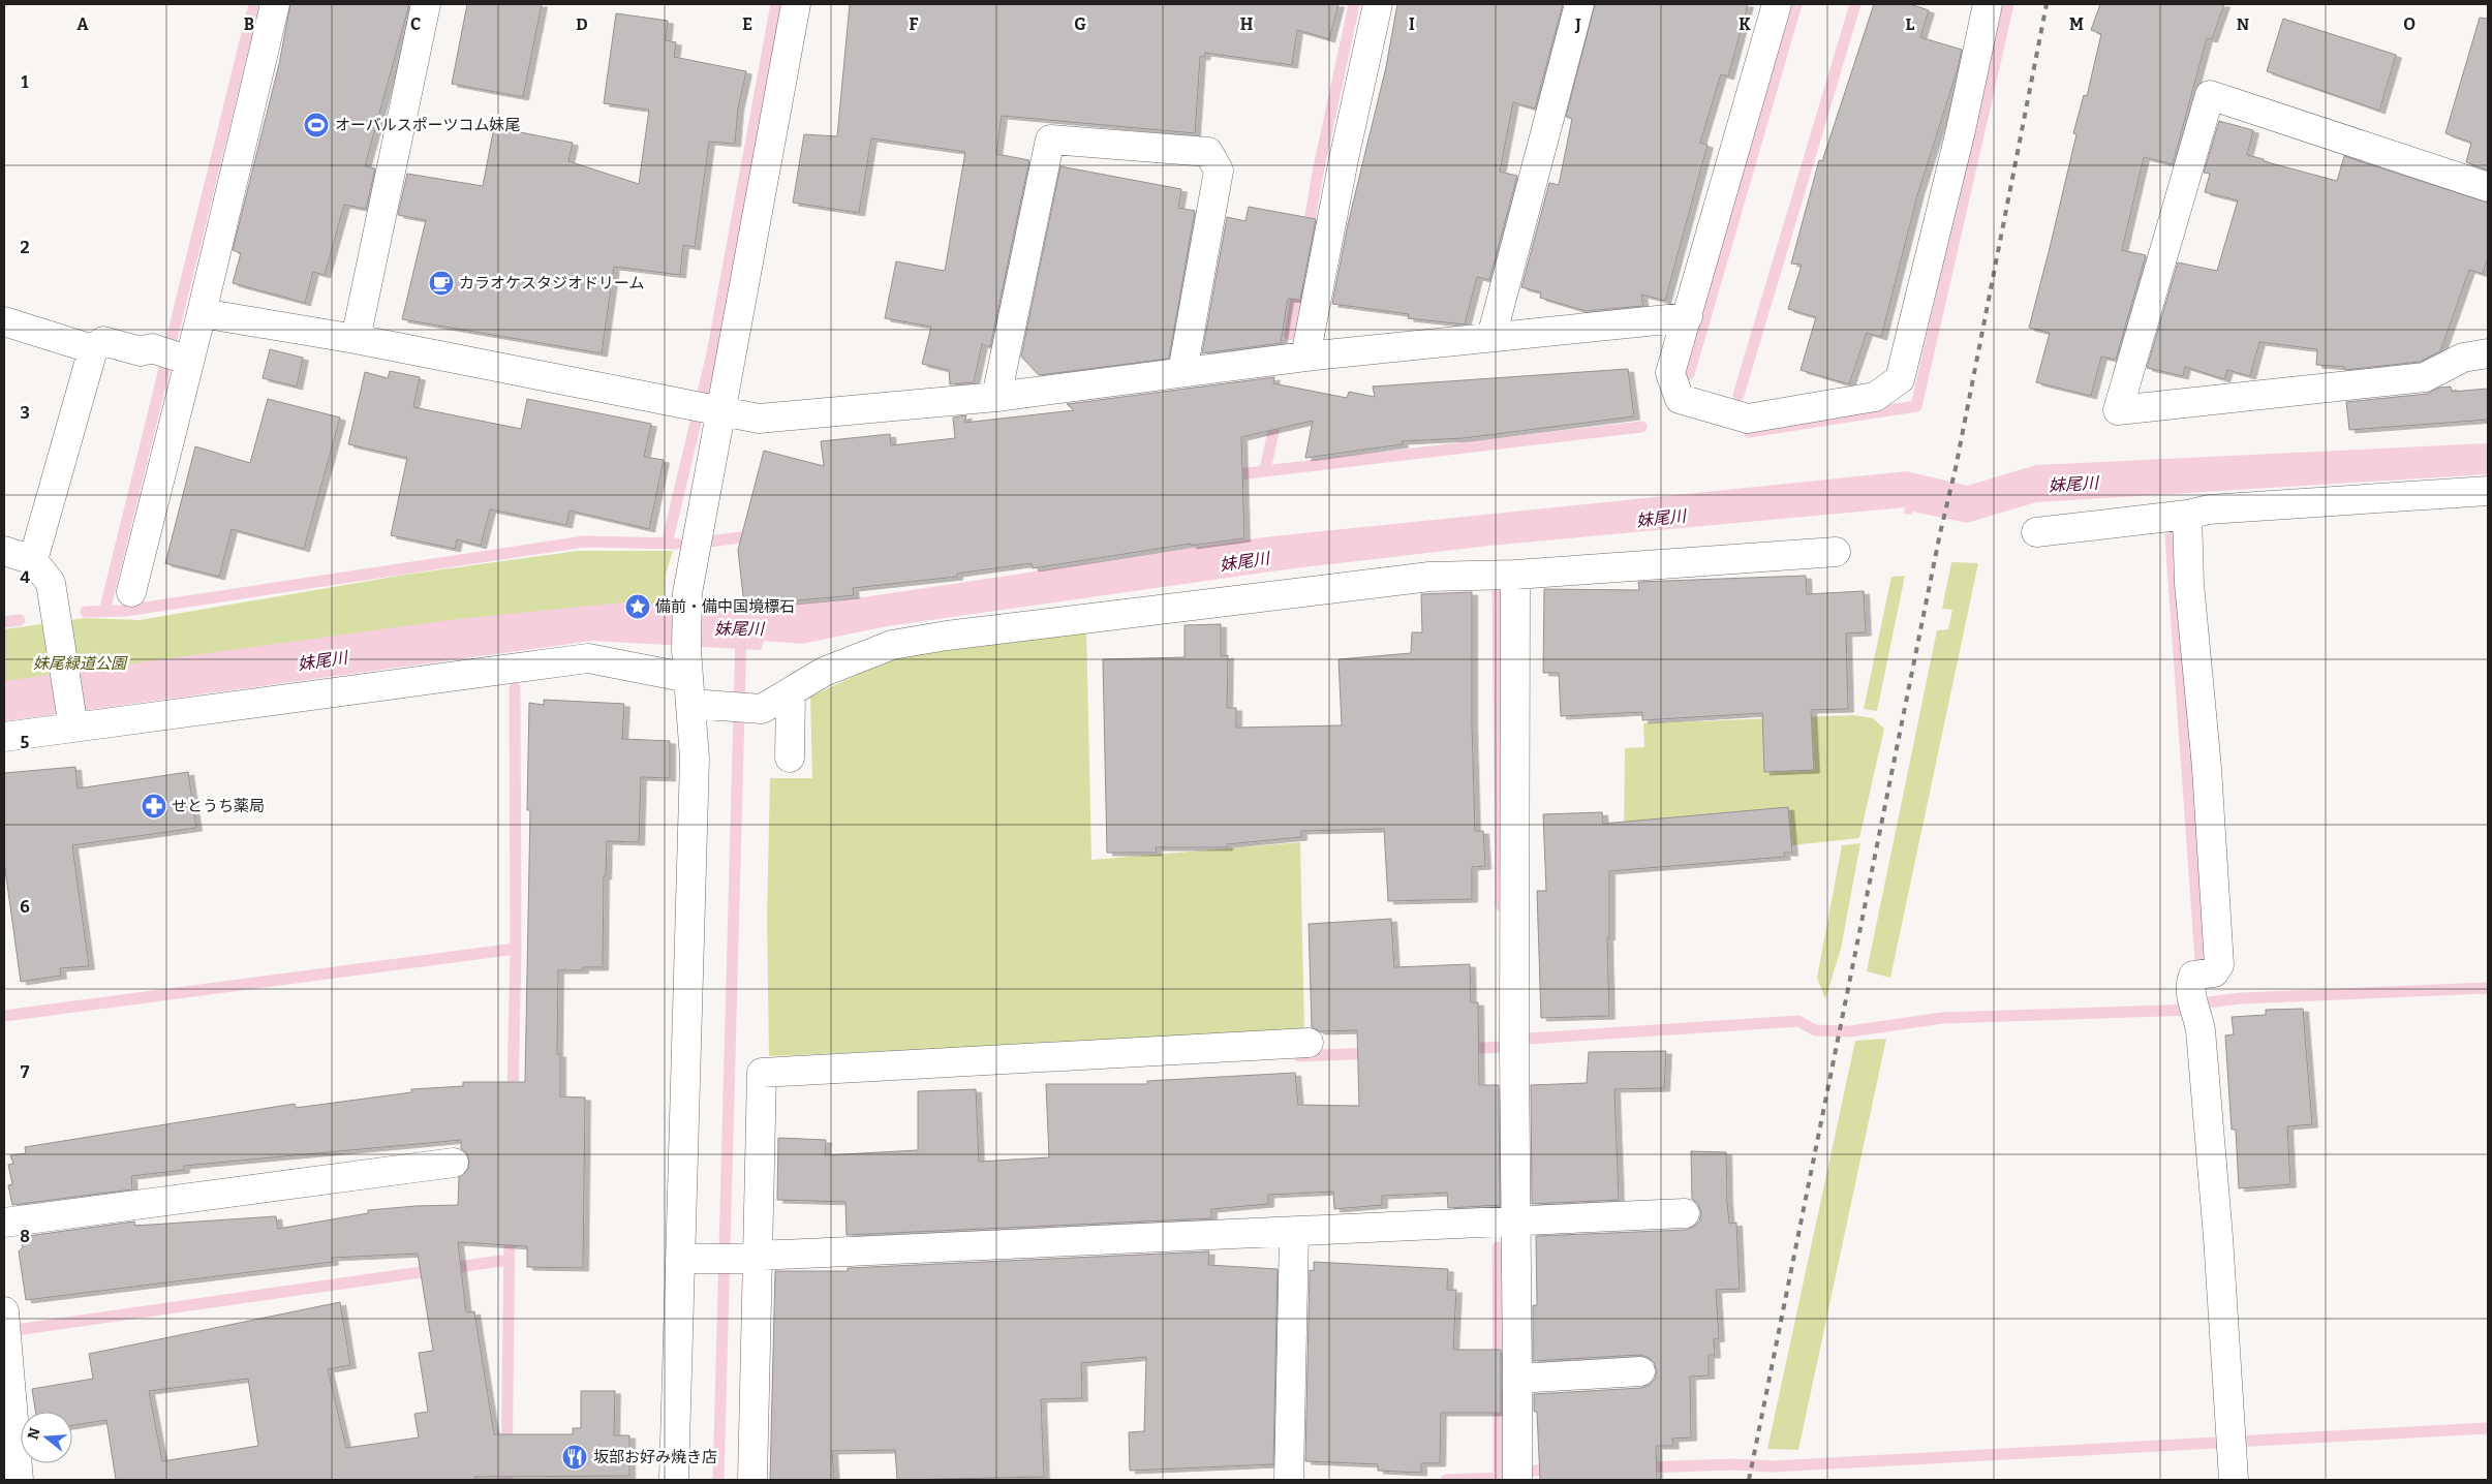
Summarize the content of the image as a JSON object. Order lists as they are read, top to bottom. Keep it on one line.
{"water":["妹尾川"],"parks":["妹尾緑道公園"],"places":{"sports":["オーバルスポーツコム妹尾"],"cafe":["カラオケスタジオドリーム"],"place":["備前・備中国境標石"],"pharmacy":["せとうち薬局"],"restaurant":["坂部お好み焼き店"]},"north":"left","grid":{"columns":["A","B","C","D","E","F","G","H","I","J","K","L","M","N","O"],"rows":["1","2","3","4","5","6","7","8"]}}
